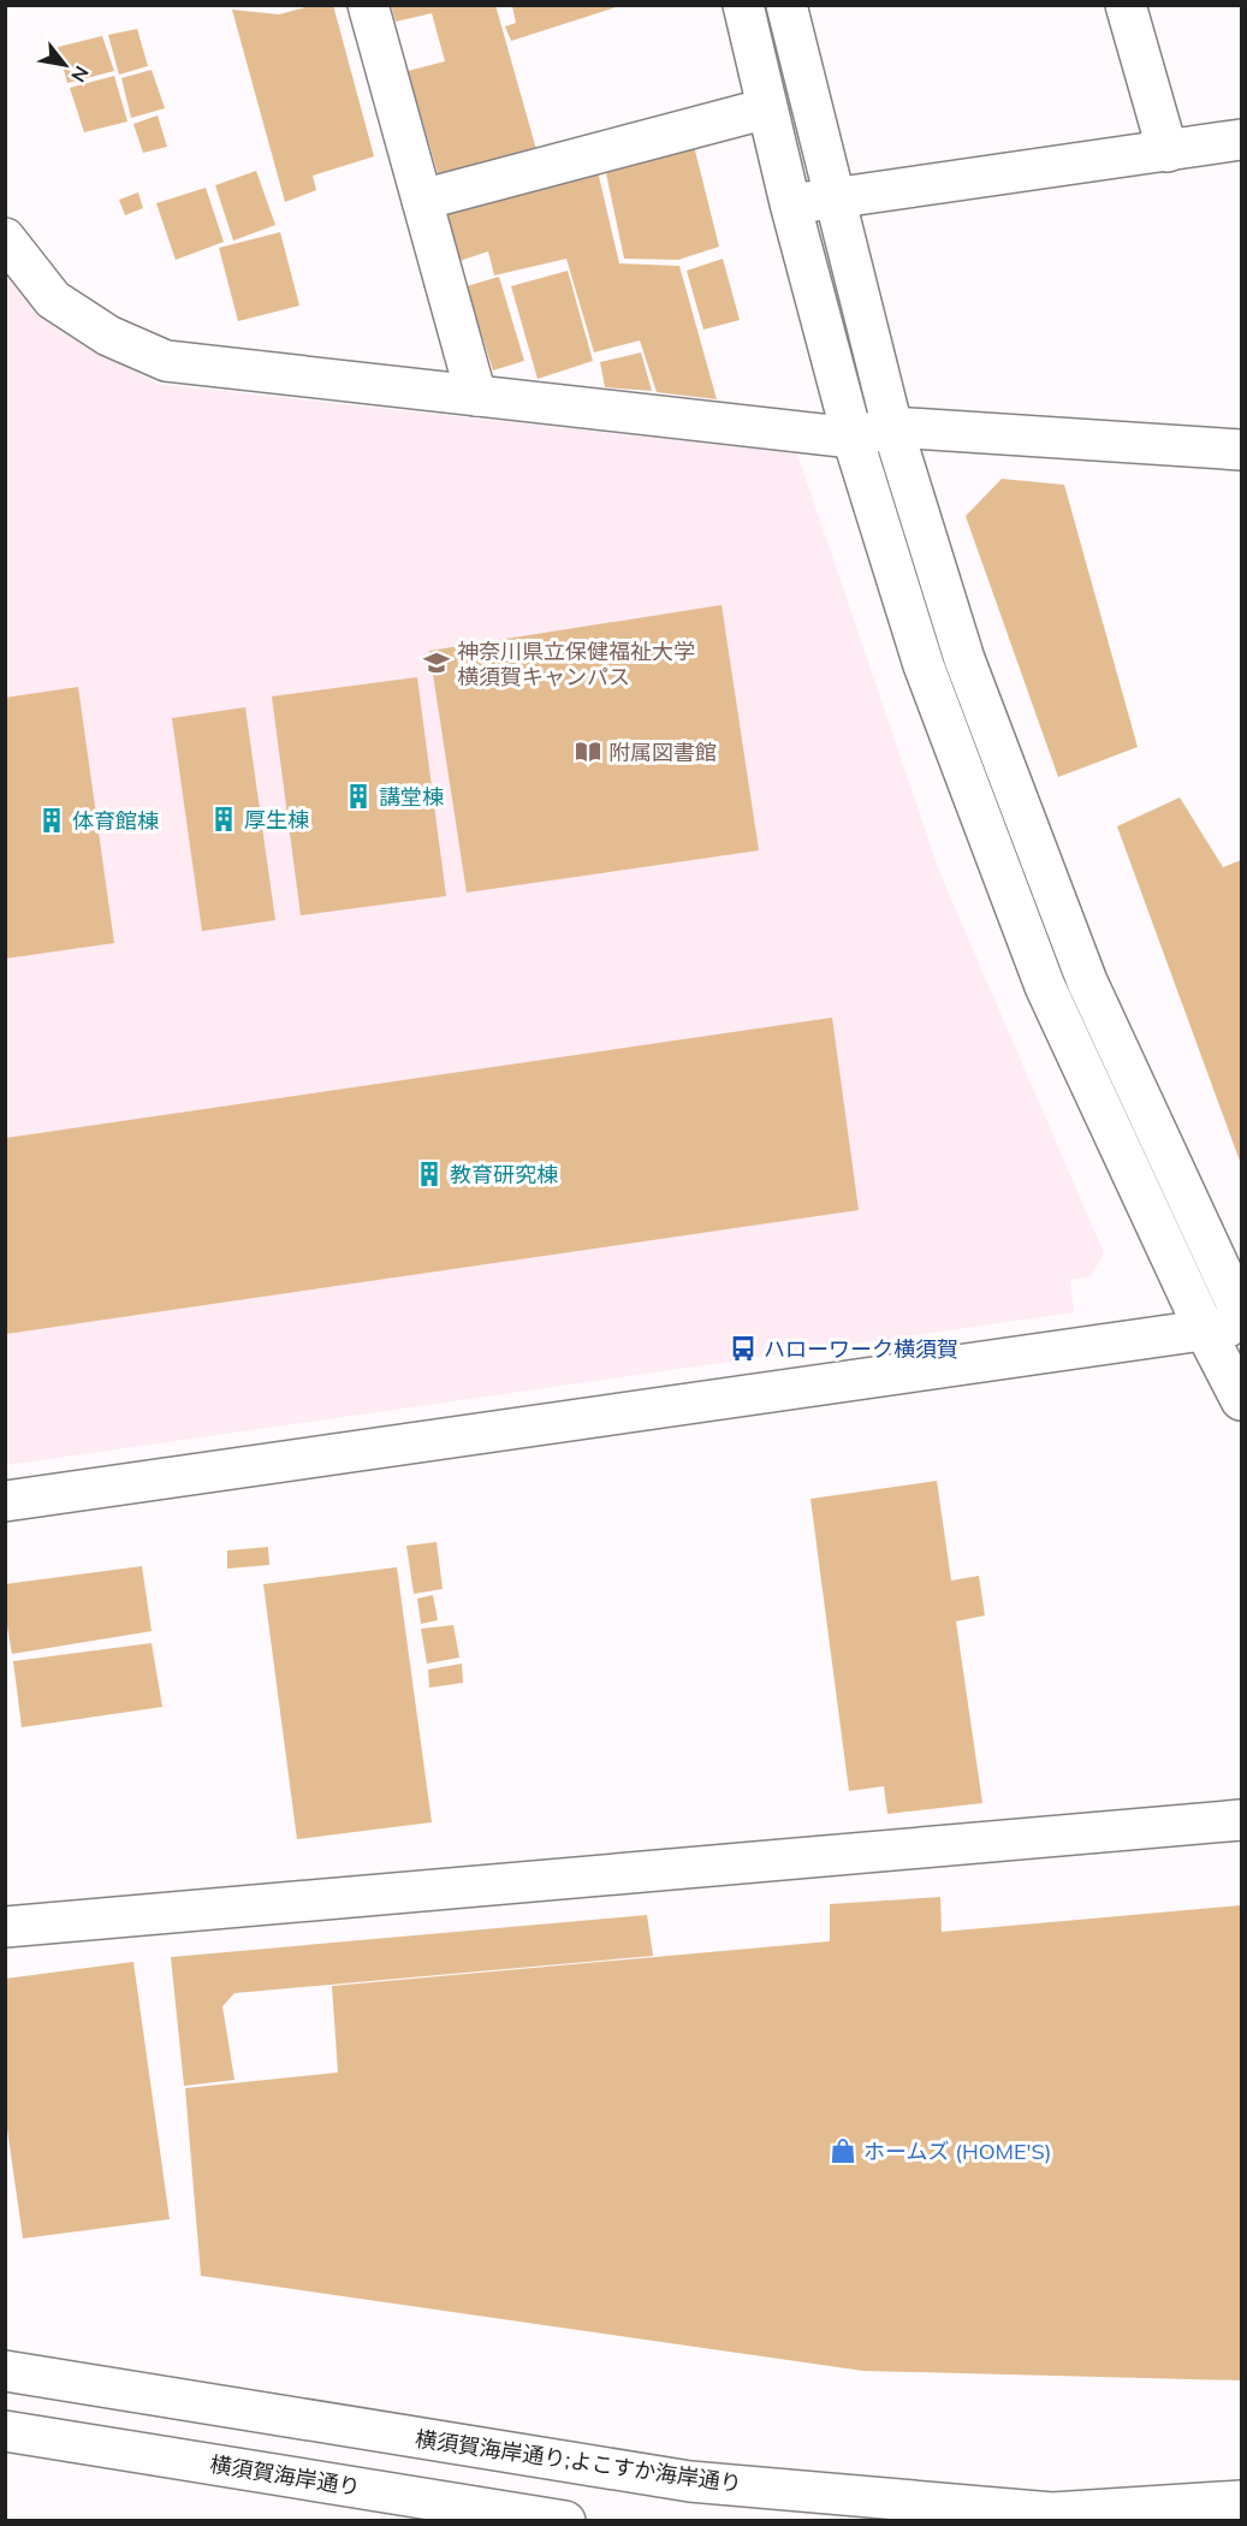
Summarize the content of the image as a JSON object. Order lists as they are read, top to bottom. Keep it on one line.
{"streets":{"street":["横須賀海岸通り;よこすか海岸通り","横須賀海岸通り"]},"places":{"school or university":["神奈川県立保健福祉大学 横須賀キャンパス"],"library":["附属図書館"],"building":["講堂棟","厚生棟","体育館棟","教育研究棟"],"bus stop":["ハローワーク横須賀"],"shop":["ホームズ (HOME'S)"]},"north":"bottom right"}
